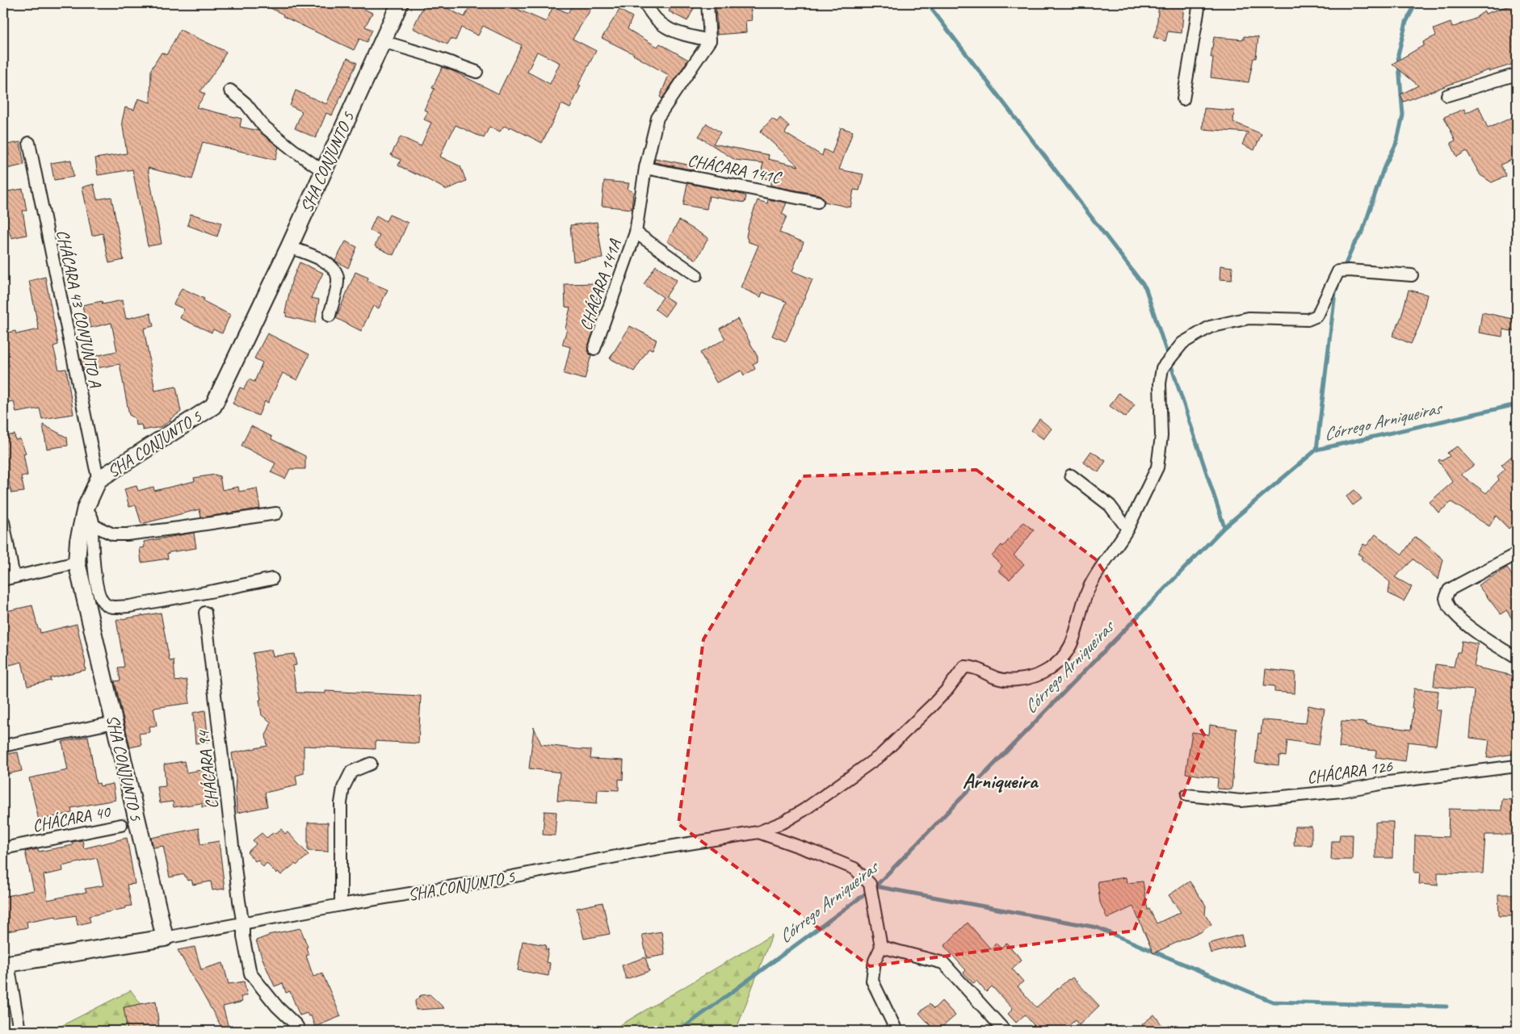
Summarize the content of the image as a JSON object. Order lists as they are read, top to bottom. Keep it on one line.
{"streets":{"street":["SHA CONJUNTO 5","CHÁCARA 141C","CHÁCARA 141A","CHÁCARA 43 CONJUNTO A","CHÁCARA 94","CHÁCARA 126","CHÁCARA 40"]},"crossings":[["SHA CONJUNTO 5","CHÁCARA 43 CONJUNTO A"],["SHA CONJUNTO 5","CHÁCARA 94"],["CHÁCARA 141C","CHÁCARA 141A"]],"districts":["Arniqueira"],"water":["Córrego Arniqueiras"]}
